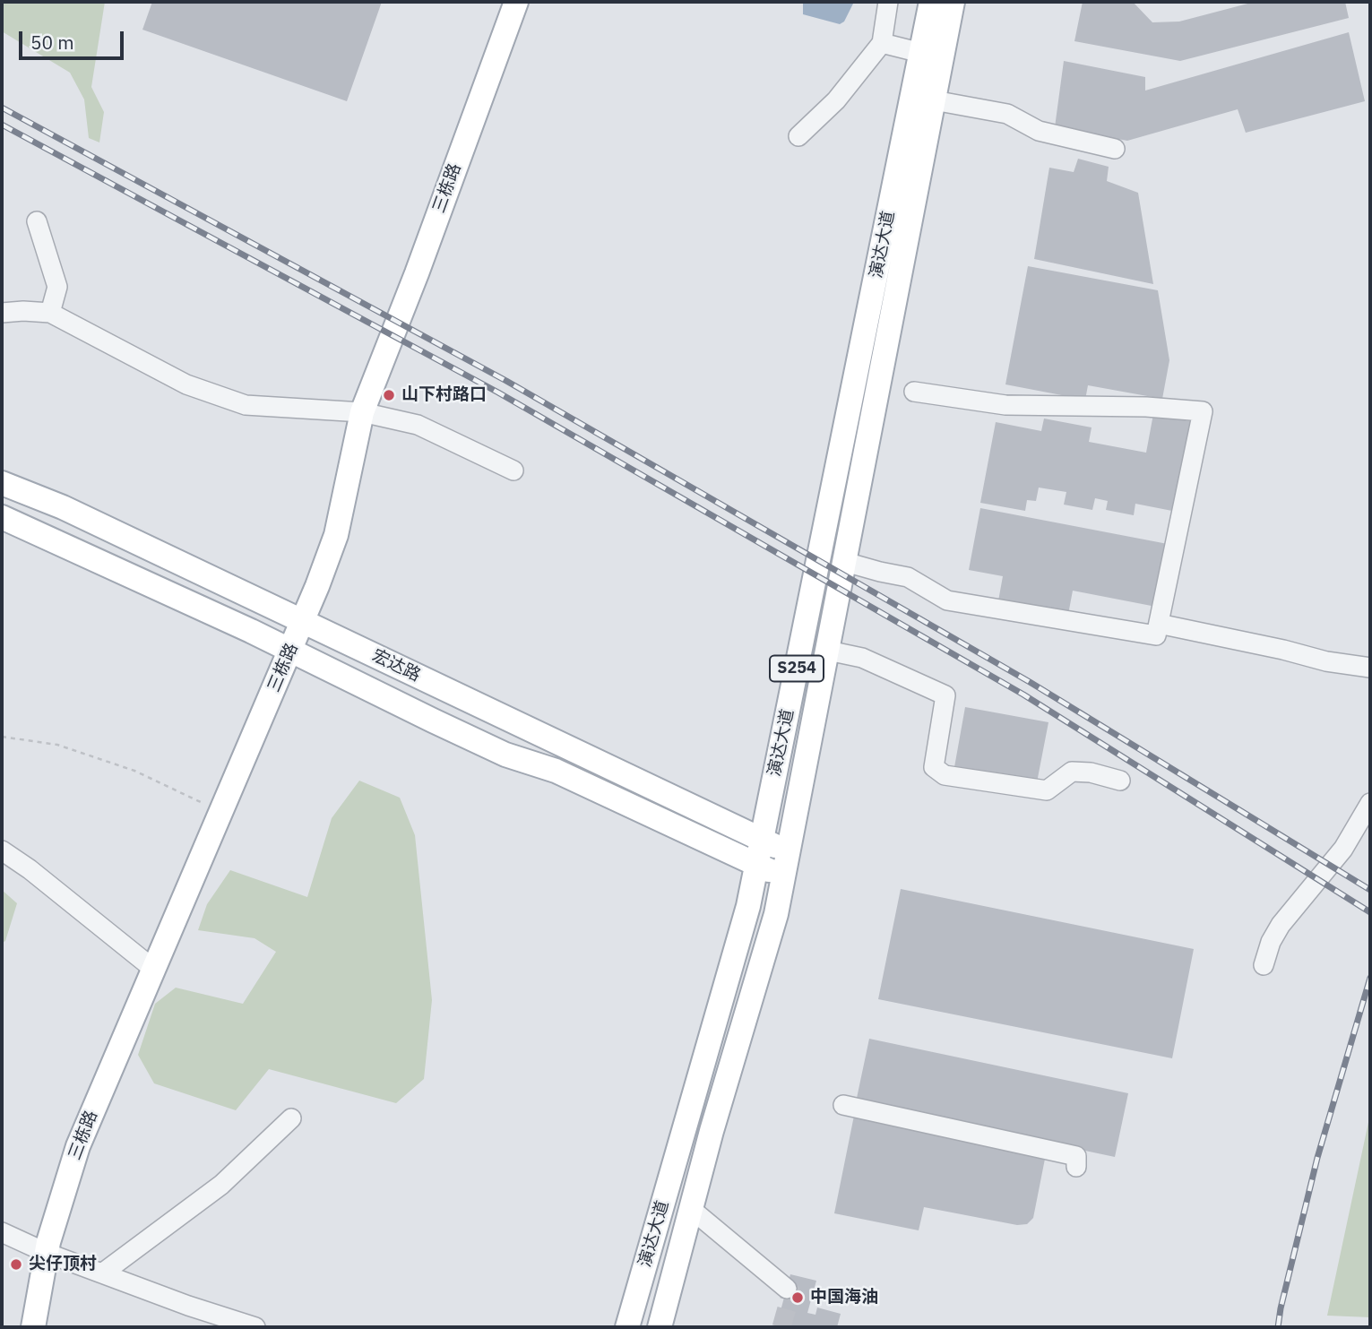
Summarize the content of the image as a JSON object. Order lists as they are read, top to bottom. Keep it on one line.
{"streets":{"main road":["三栋路","演达大道","宏达路","S254"]},"crossings":[["三栋路","宏达路"],["演达大道","宏达路"]],"places":["山下村路口","尖仔顶村","中国海油"],"scale_bar":"50 m"}
